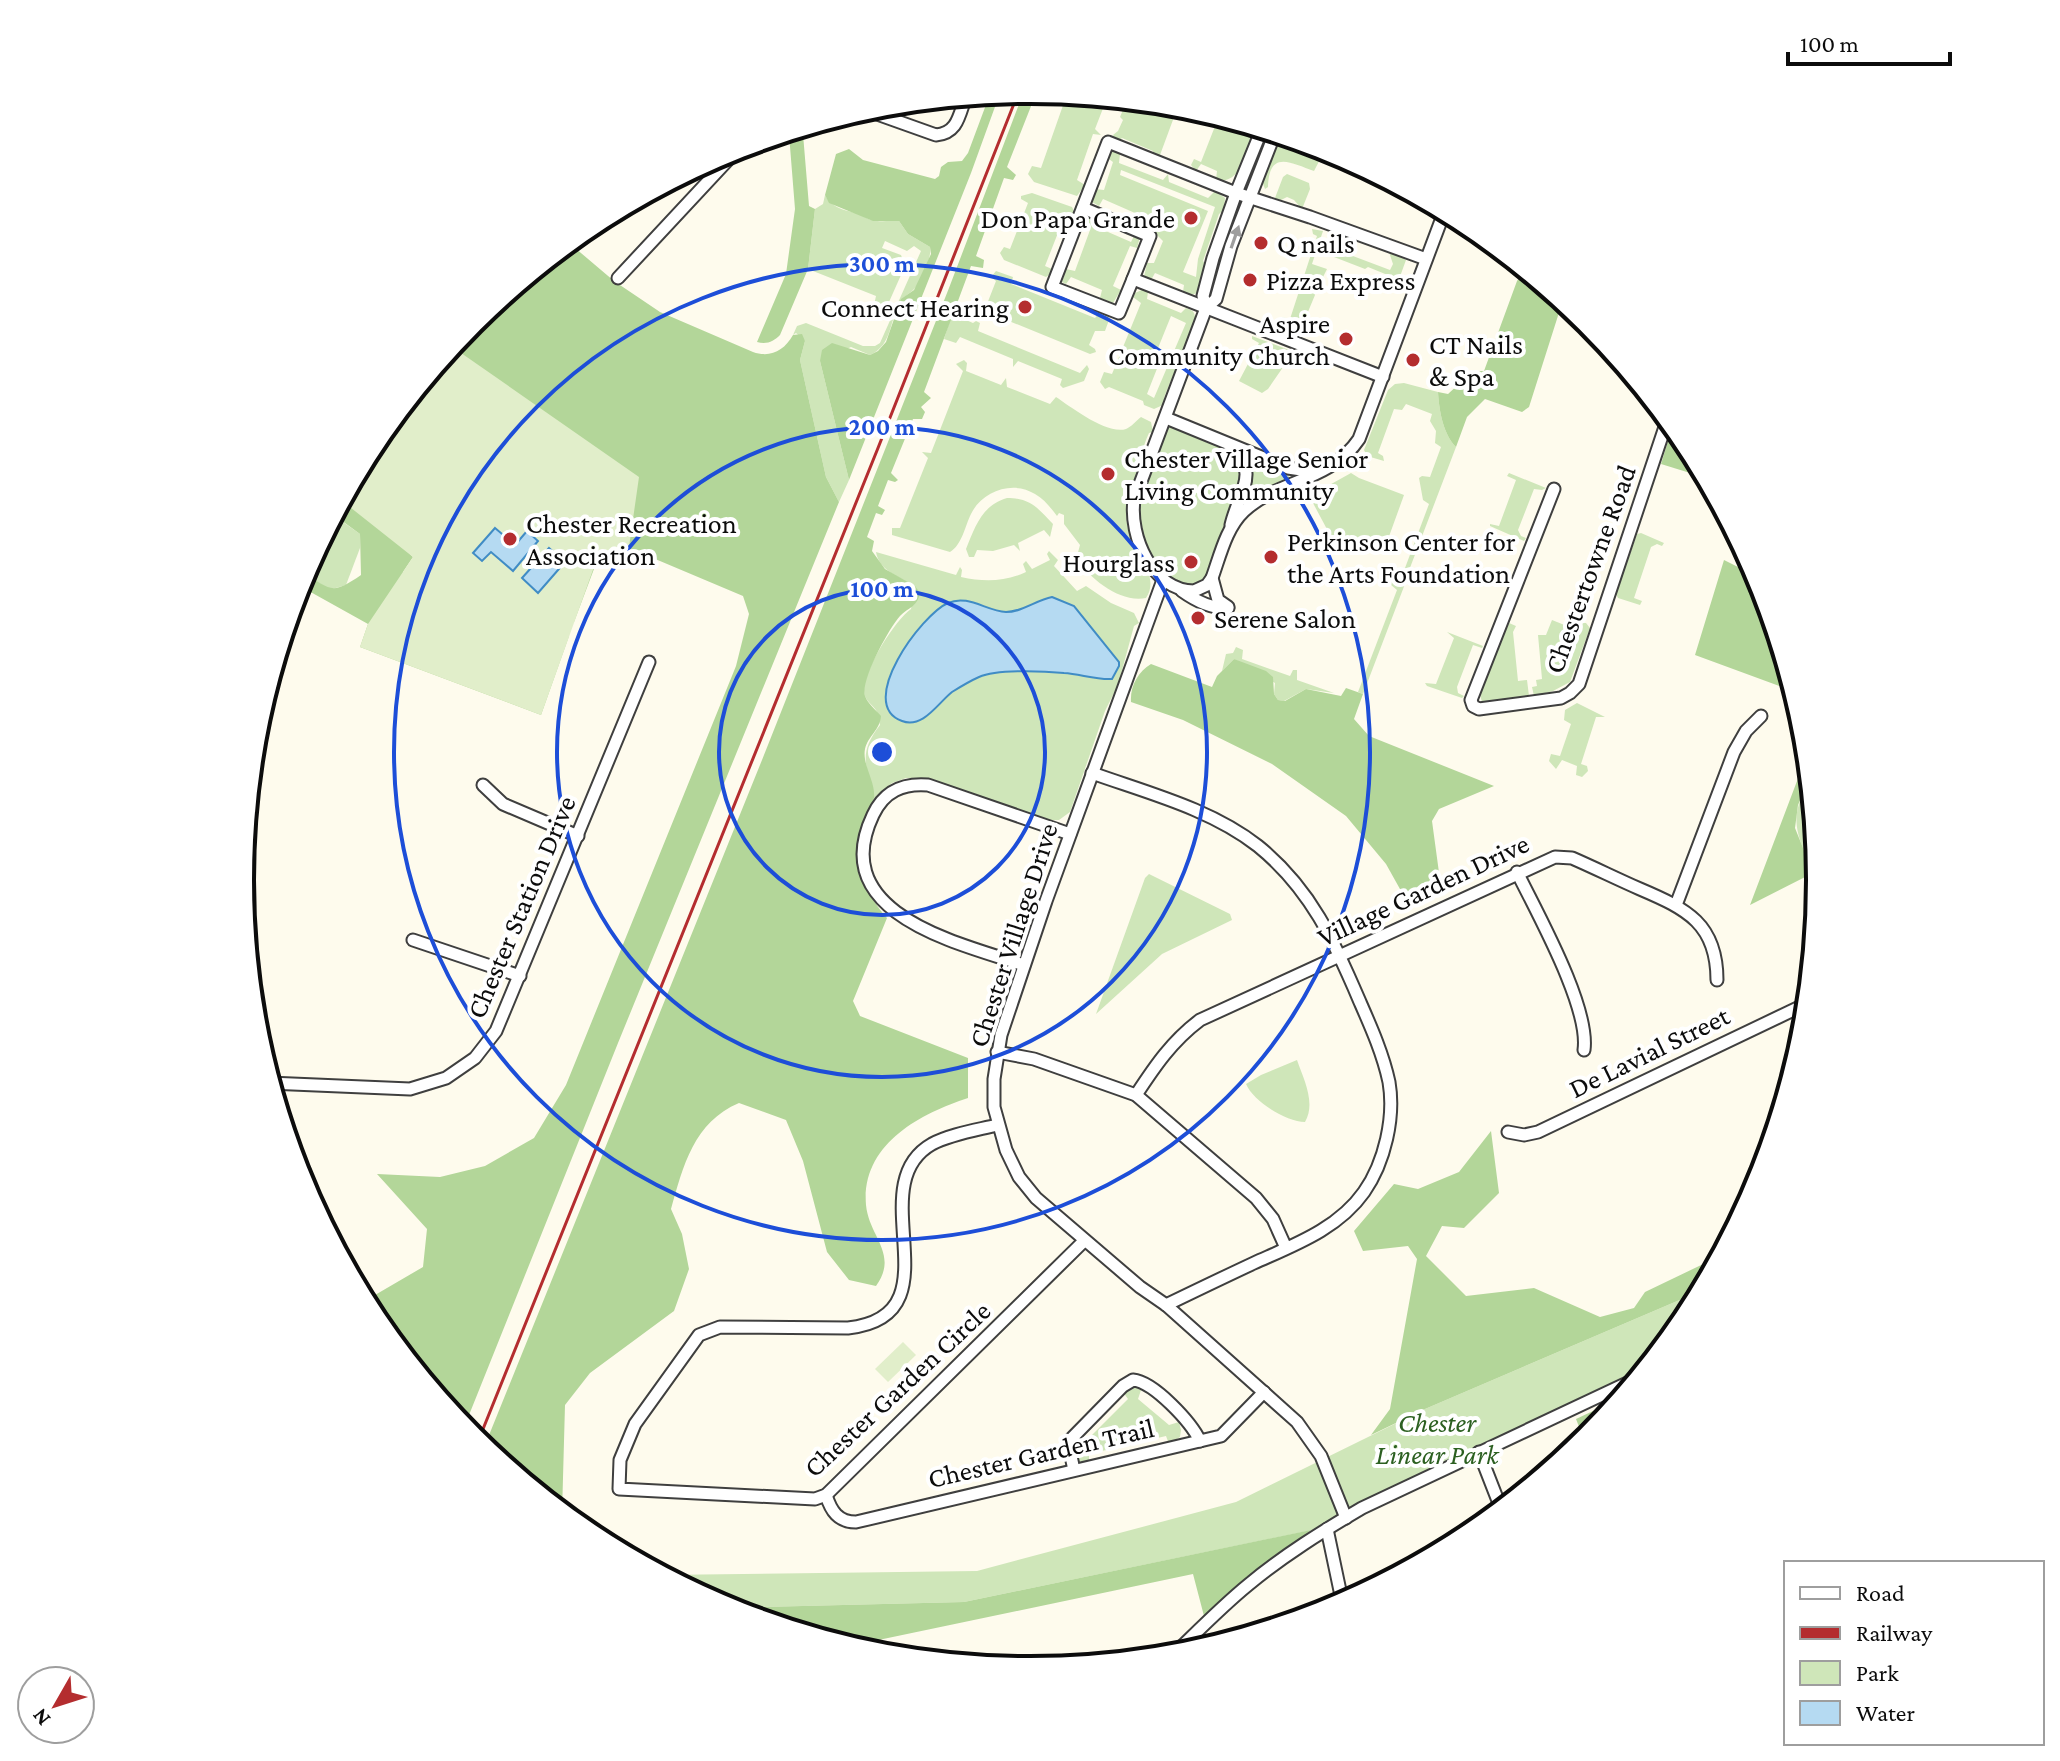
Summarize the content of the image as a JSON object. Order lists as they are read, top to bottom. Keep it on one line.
{"streets":{"street":["Chestertowne Road","Village Garden Drive","Chester Station Drive","Chester Village Drive","De Lavial Street","Chester Garden Circle","Chester Garden Trail"]},"crossings":[["Chester Village Drive","Chester Garden Circle"],["Chester Village Drive","Chester Garden Trail"],["Chester Garden Circle","Chester Garden Trail"]],"parks":["Chester Linear Park"],"places":["Don Papa Grande","Q nails","Pizza Express","Connect Hearing","Aspire Community Church","CT Nails & Spa","Chester Village Senior Living Community","Chester Recreation Association","Perkinson Center for the Arts Foundation","Hourglass","Serene Salon"],"legend":["Road","Railway","Park","Water"],"scale_bar":"100 m","north":"bottom left","rings":["300 m","200 m","100 m"]}
